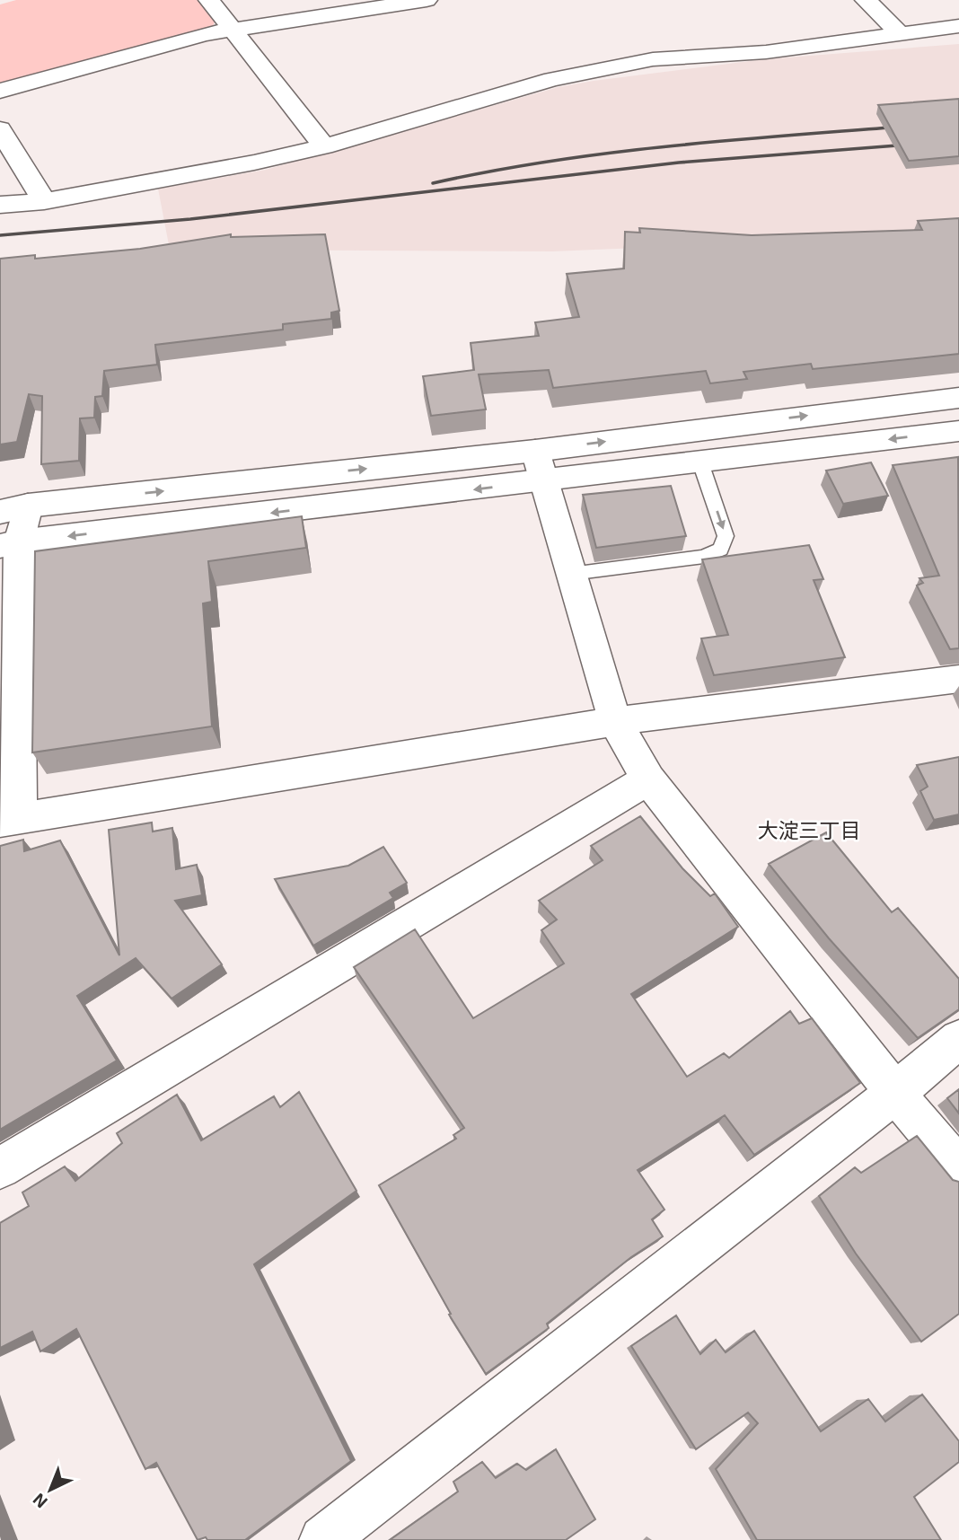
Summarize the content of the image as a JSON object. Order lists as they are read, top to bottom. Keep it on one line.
{"districts":["大淀三丁目"],"north":"bottom left"}
